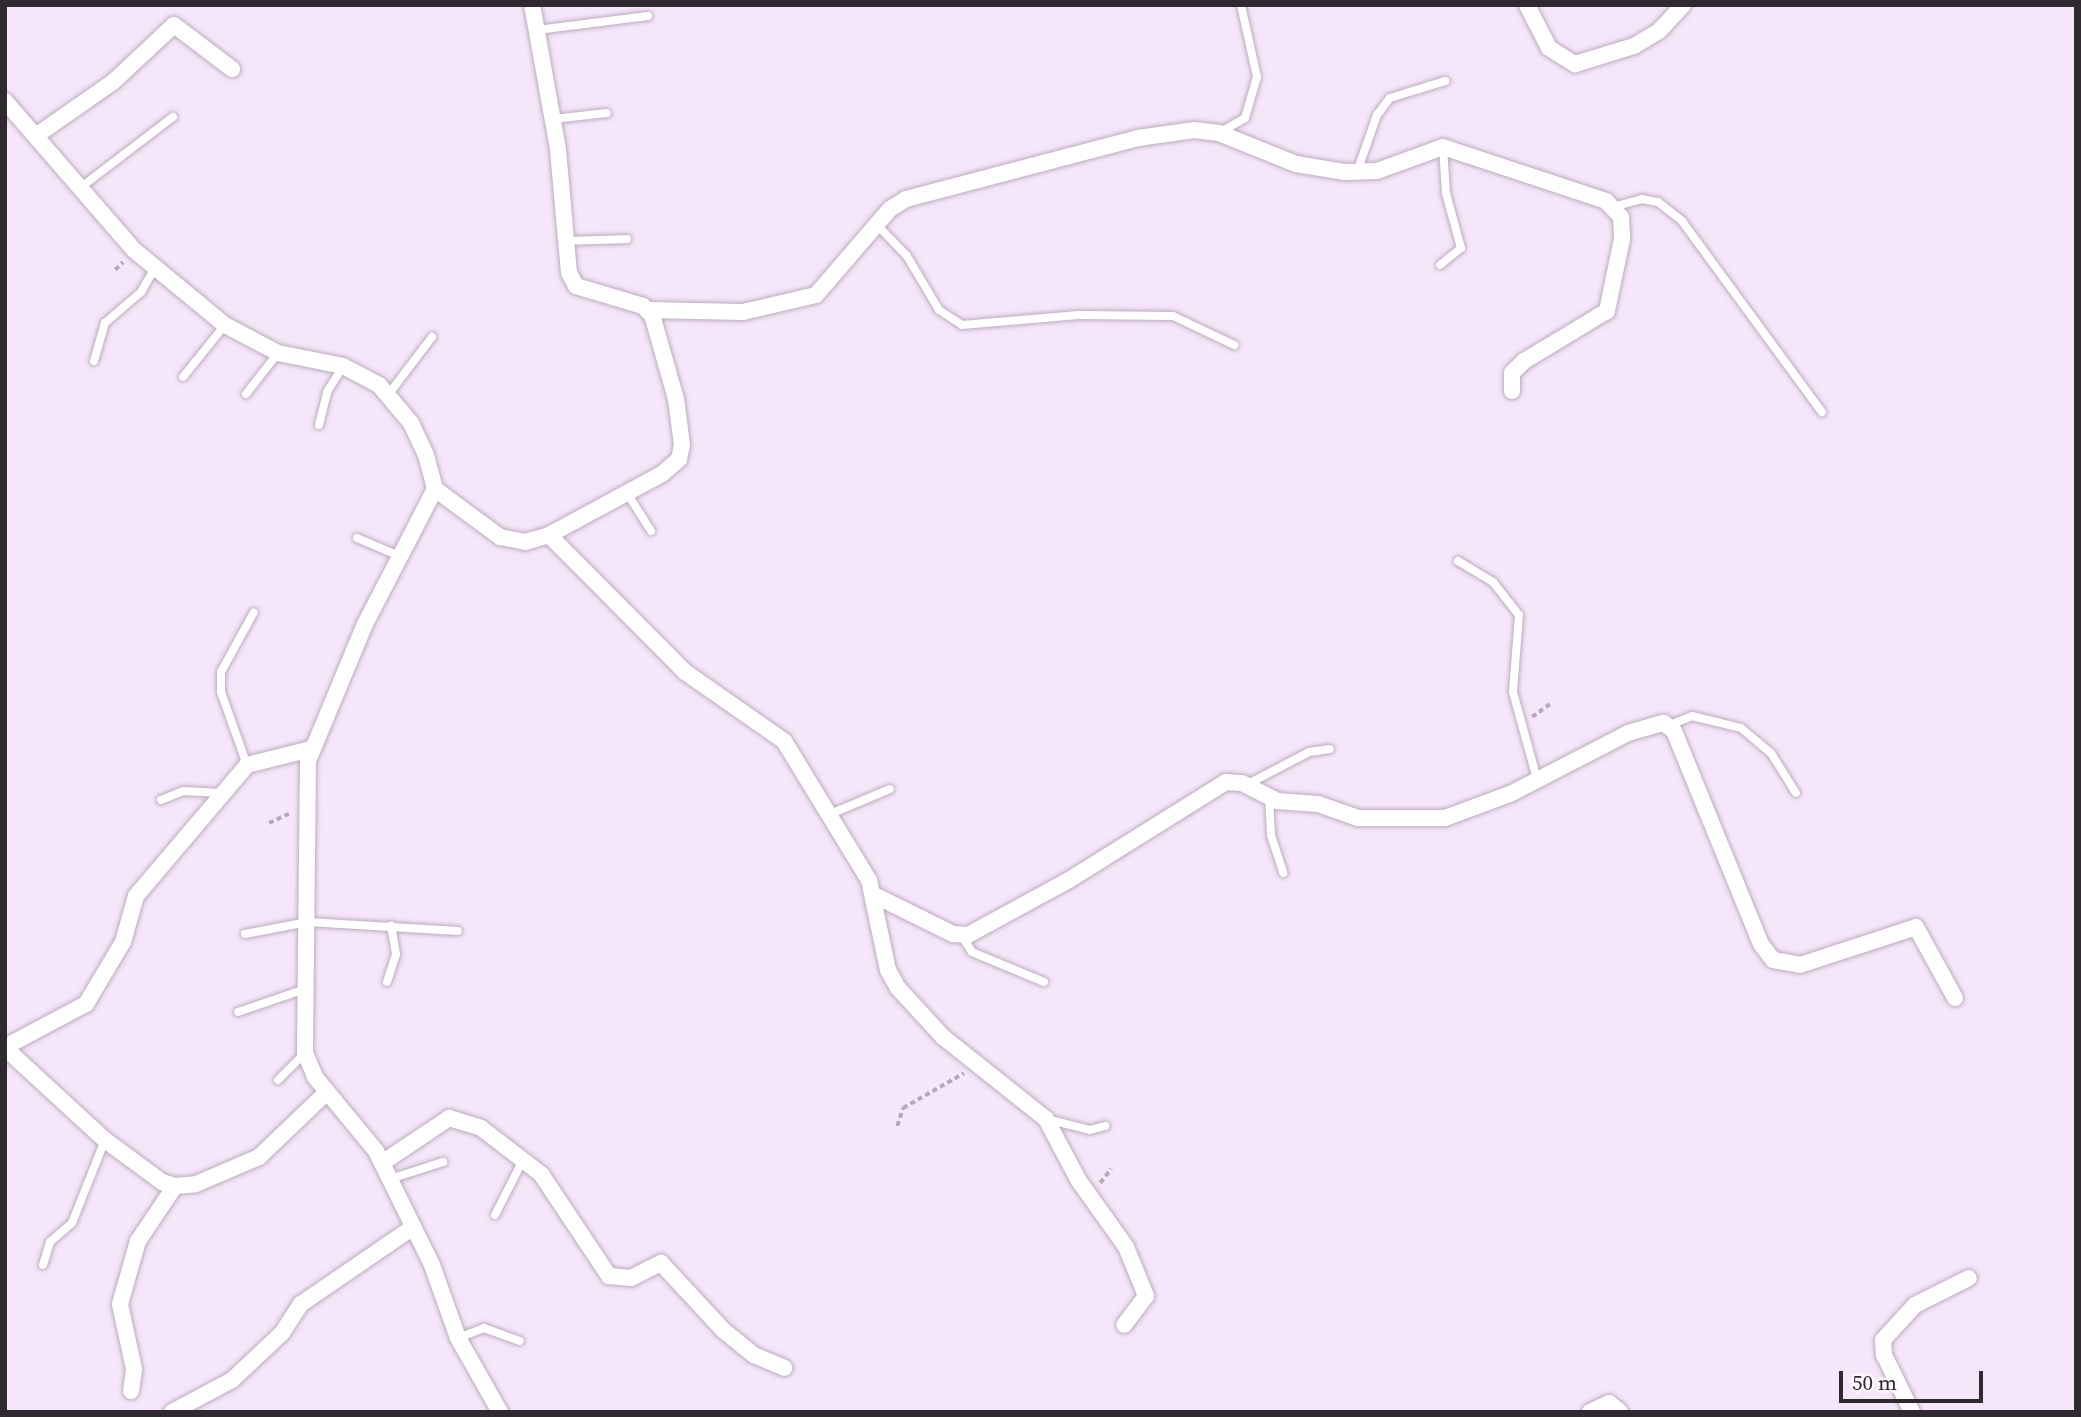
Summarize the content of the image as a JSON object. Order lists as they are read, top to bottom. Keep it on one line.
{"scale_bar":"50 m"}
